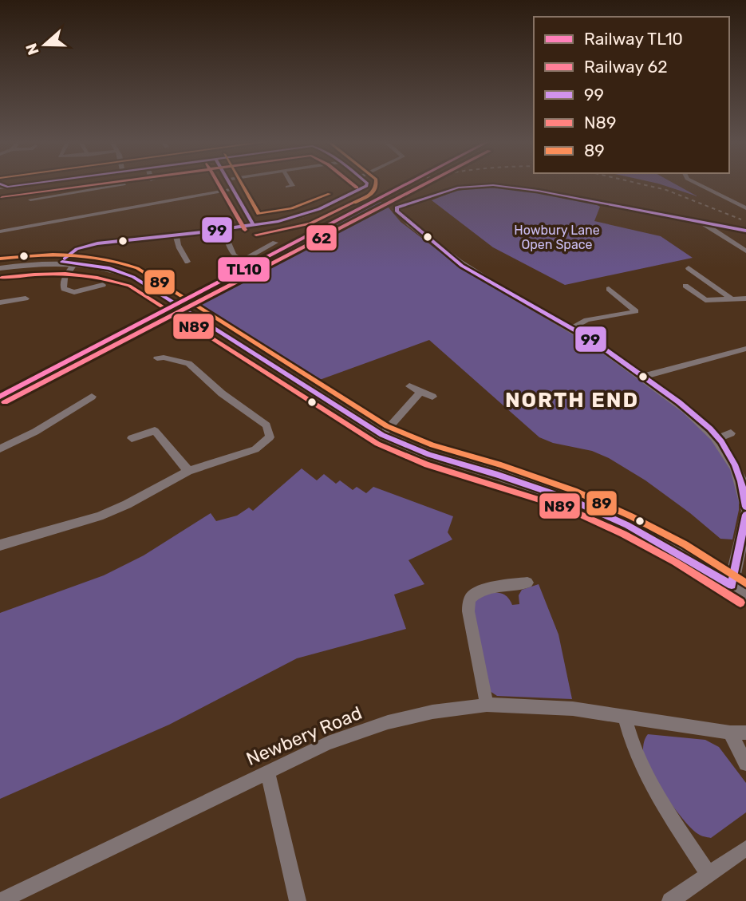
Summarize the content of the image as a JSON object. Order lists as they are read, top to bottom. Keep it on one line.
{"streets":{"street":["Newbery Road"]},"districts":["NORTH END"],"parks":["Howbury Lane Open Space"],"lines":["rail line TL10","rail line 62","transit line 99","transit line N89","transit line 89"],"legend":["Railway TL10","Railway 62","99","N89","89"],"north":"left"}
